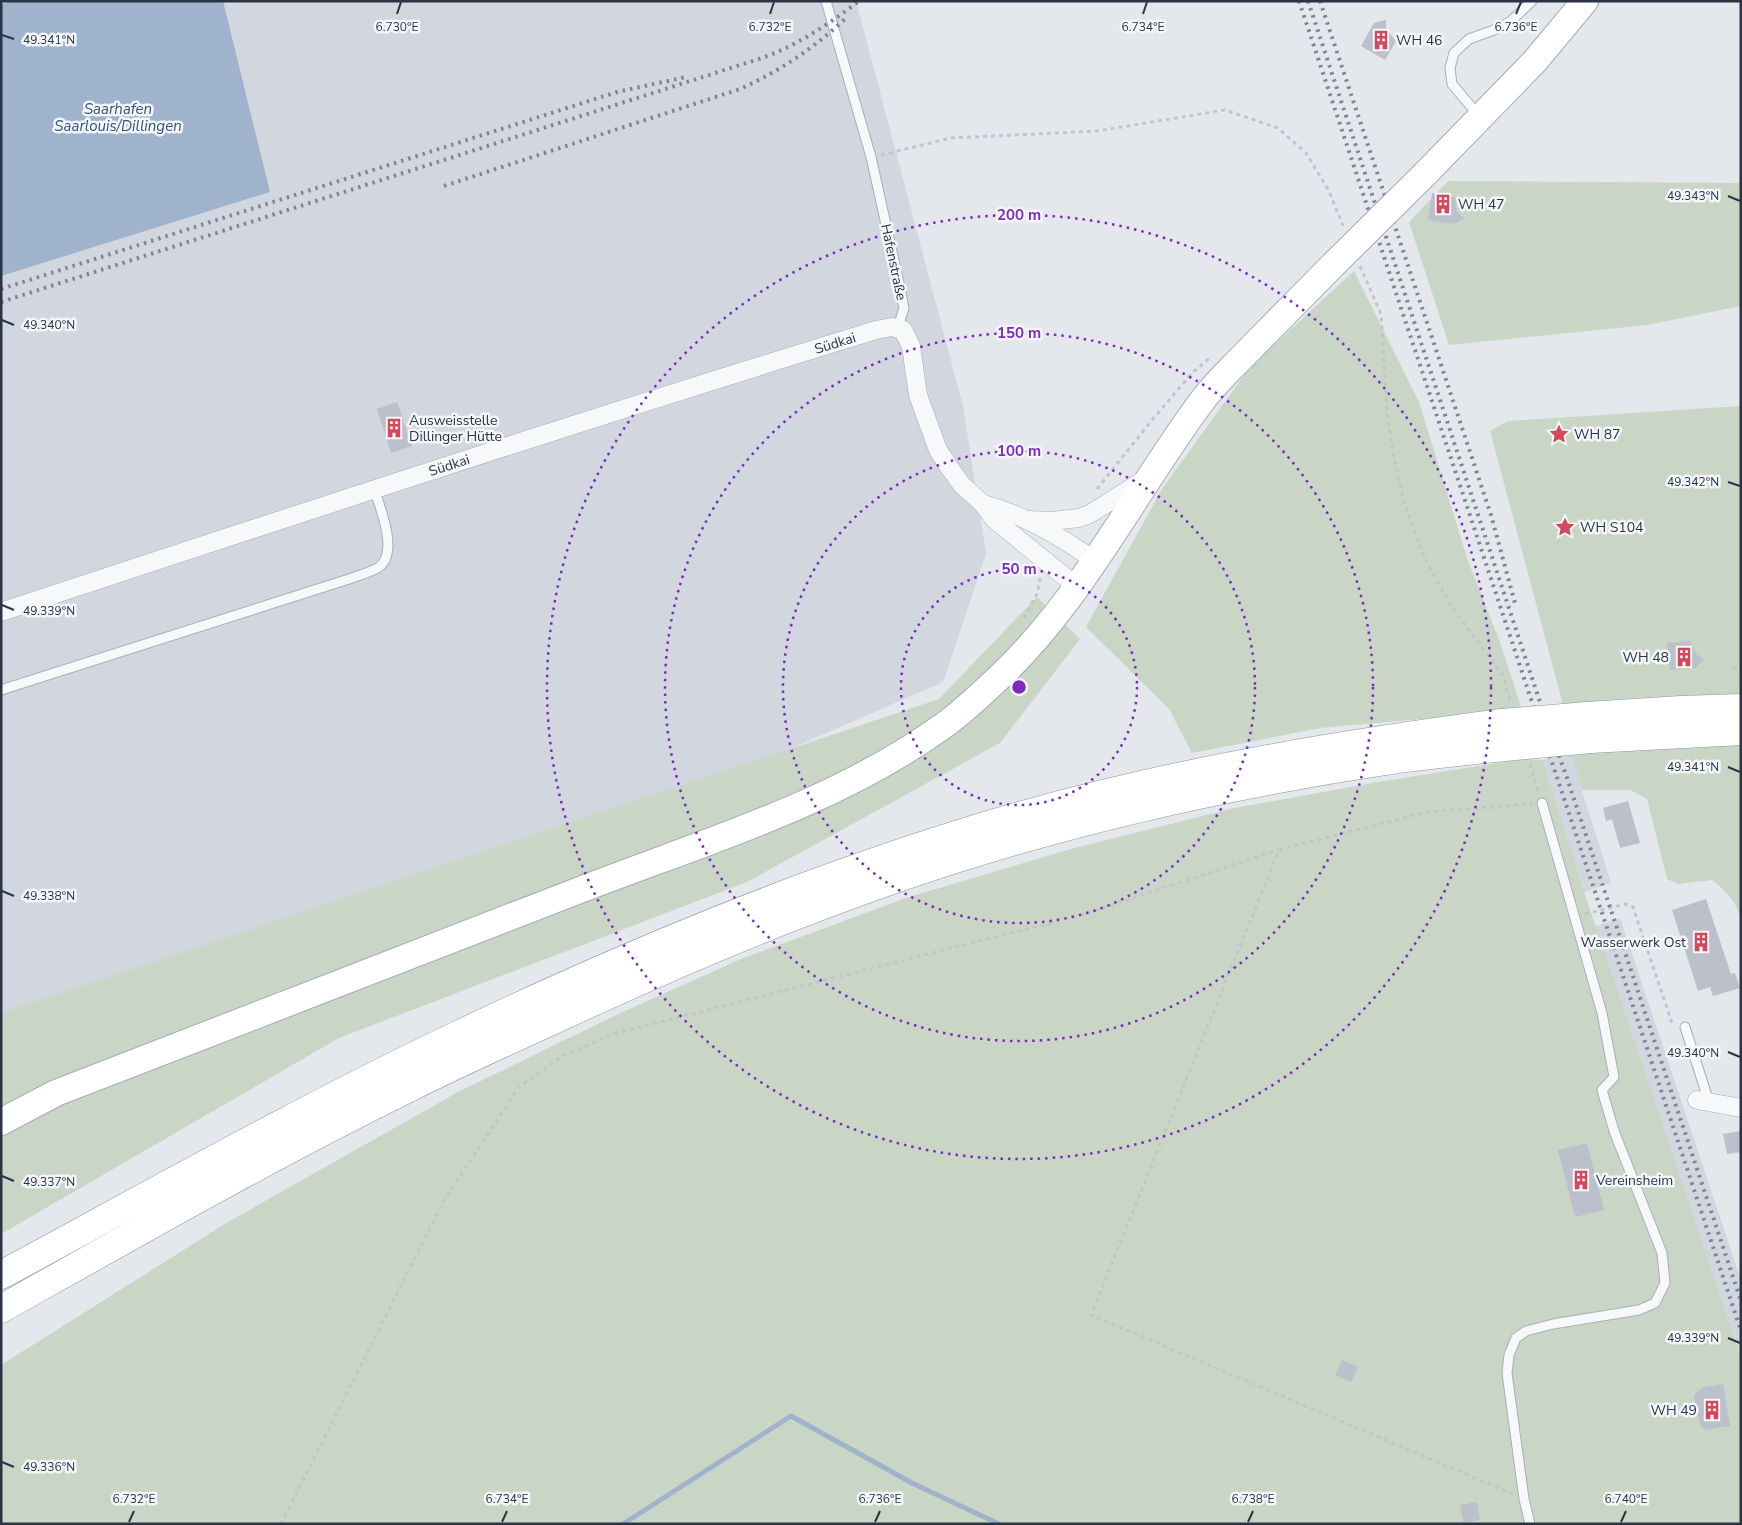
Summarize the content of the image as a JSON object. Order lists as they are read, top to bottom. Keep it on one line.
{"streets":{"street":["Südkai"],"lane":["Hafenstraße"]},"crossings":[["Hafenstraße","Südkai"]],"water":["Saarhafen Saarlouis/Dillingen"],"places":{"building":["WH 46","WH 47","Ausweisstelle Dillinger Hütte","WH 48","Wasserwerk Ost","Vereinsheim","WH 49"],"place":["WH 87","WH S104"]},"coordinates":["6.730°E","6.732°E","6.734°E","6.736°E","49.341°N","49.343°N","49.340°N","49.342°N","49.339°N","49.338°N","49.337°N","49.336°N","6.738°E","6.740°E"],"rings":["200 m","150 m","100 m","50 m"]}
